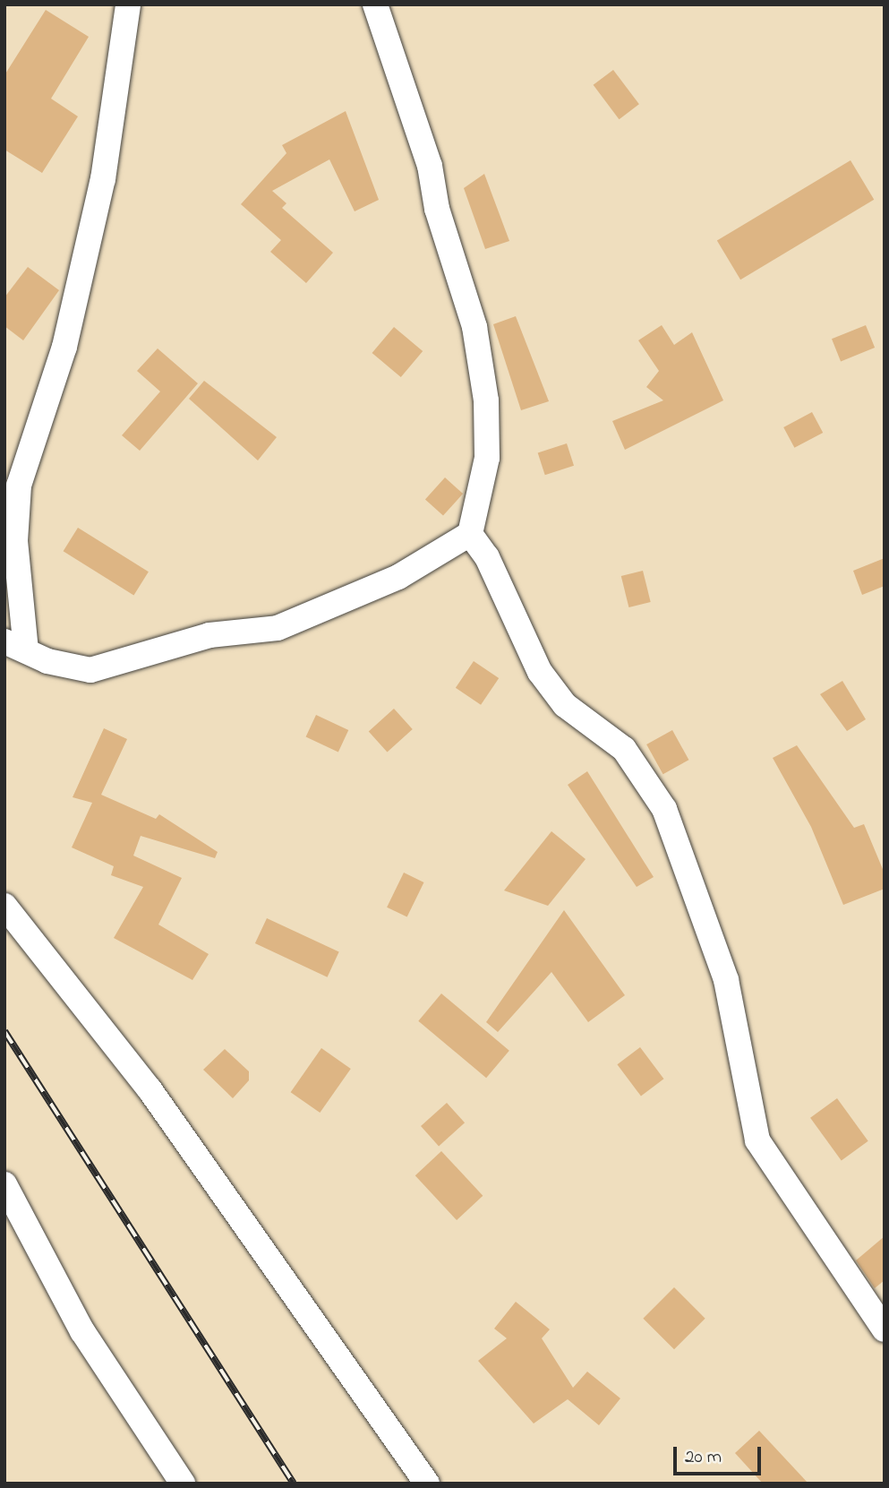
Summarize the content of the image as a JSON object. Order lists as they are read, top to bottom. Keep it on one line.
{"scale_bar":"20 m"}
